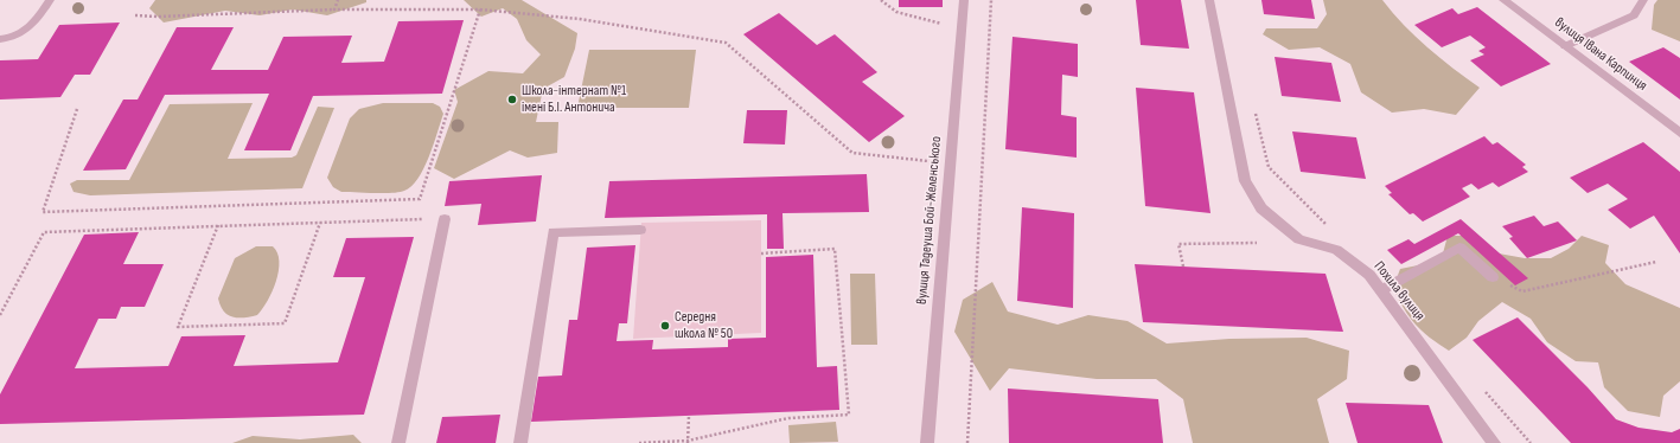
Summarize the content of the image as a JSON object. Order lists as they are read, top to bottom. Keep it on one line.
{"streets":{"street":["вулиця Івана Карпинця","вулиця Тадеуша Бой-Желенського","Похила вулиця"]},"places":["Школа-інтернат №1 імені Б.І. Антонича","Середня школа № 50"]}
